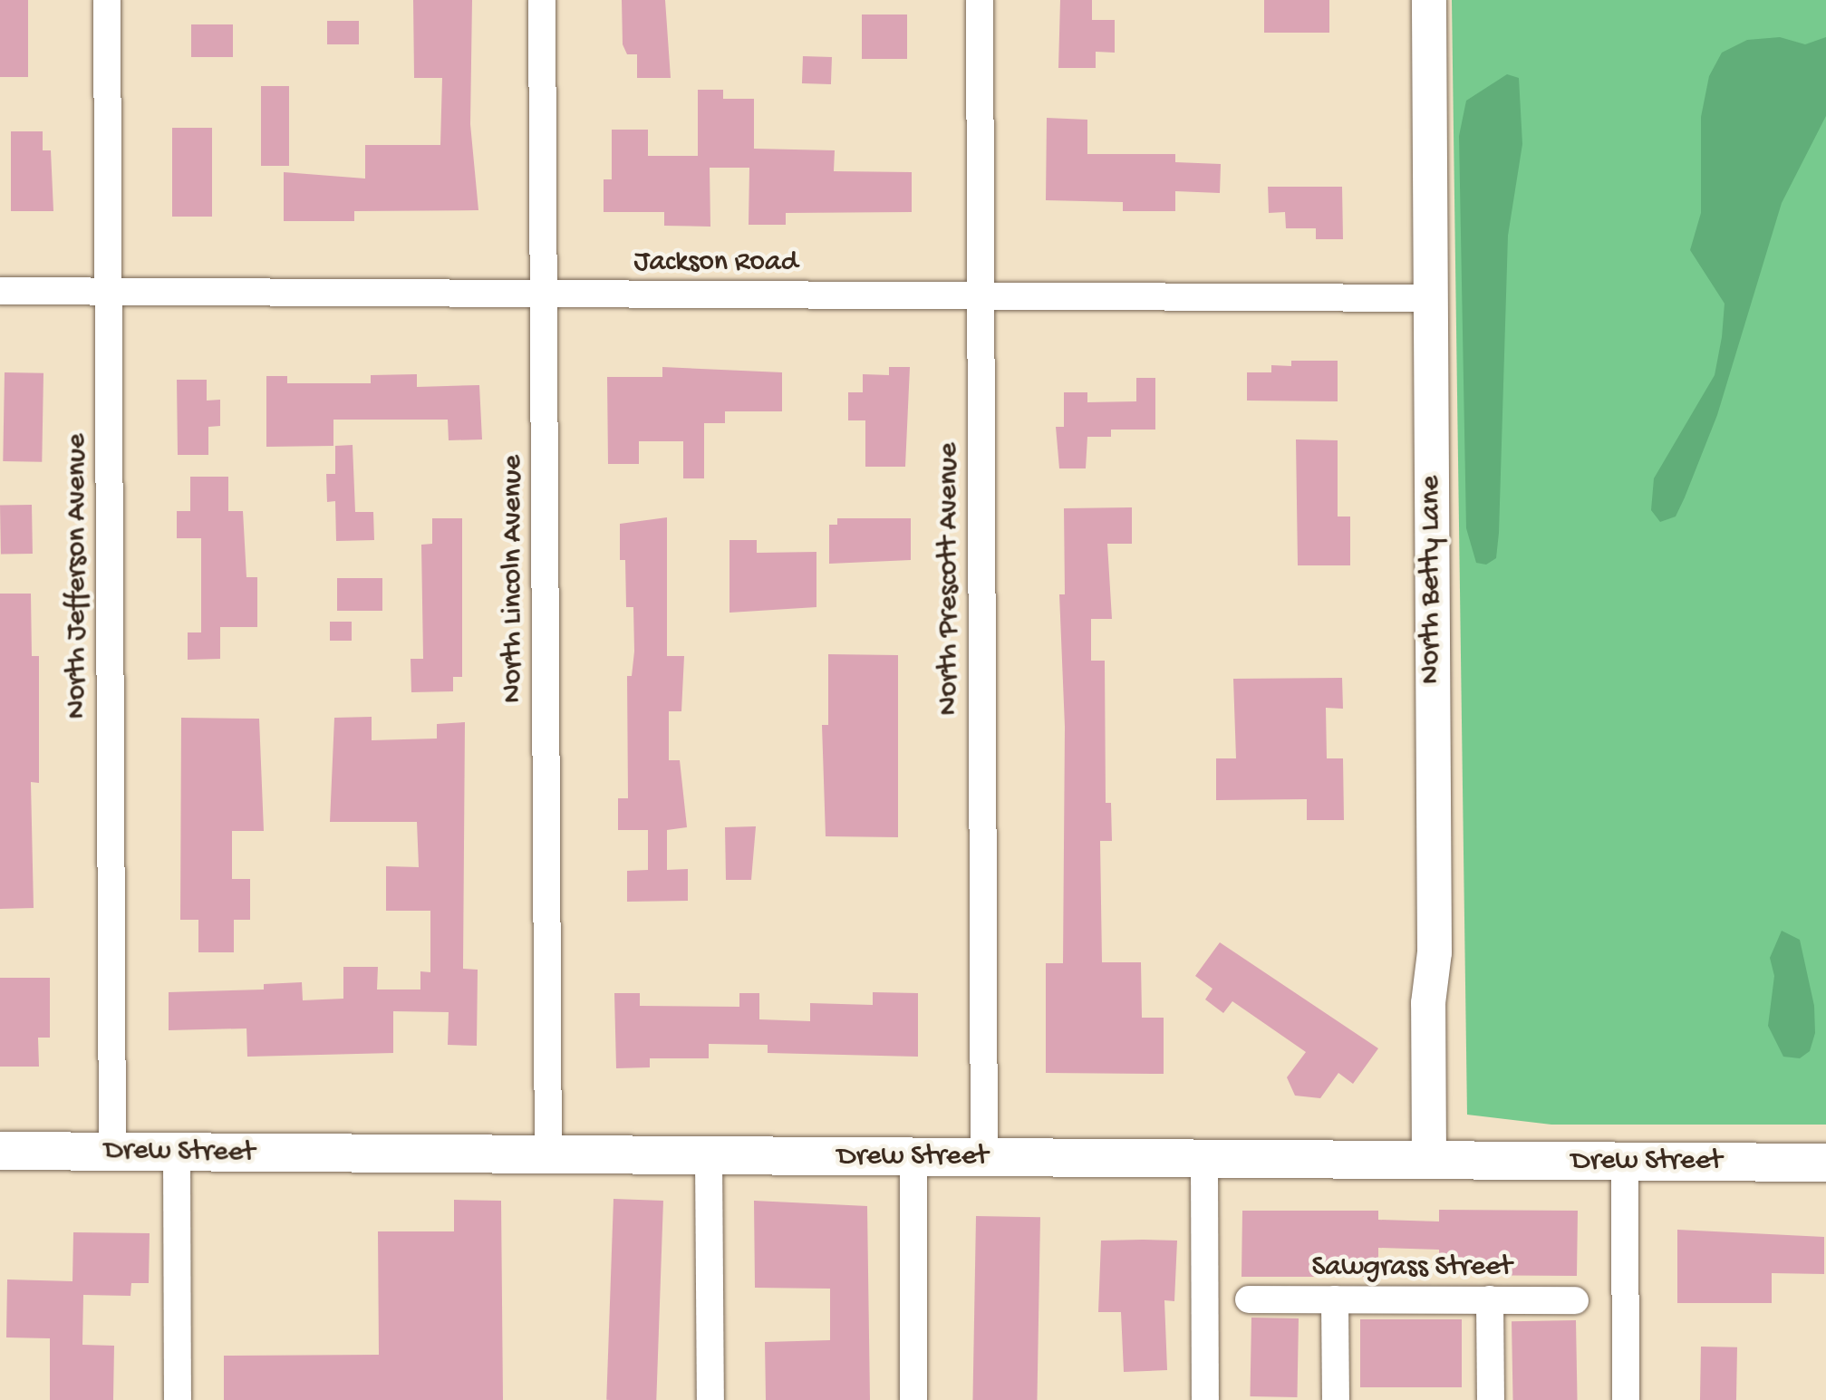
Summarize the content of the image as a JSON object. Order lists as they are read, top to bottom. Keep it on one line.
{"streets":{"main road":["Drew Street"],"street":["Jackson Road","North Jefferson Avenue","North Lincoln Avenue","North Prescott Avenue","North Betty Lane","Sawgrass Street"]},"crossings":[["Jackson Road","North Jefferson Avenue"],["Jackson Road","North Lincoln Avenue"],["Jackson Road","North Prescott Avenue"],["Jackson Road","North Betty Lane"],["North Jefferson Avenue","Drew Street"],["North Lincoln Avenue","Drew Street"],["North Prescott Avenue","Drew Street"],["North Betty Lane","Drew Street"]]}
